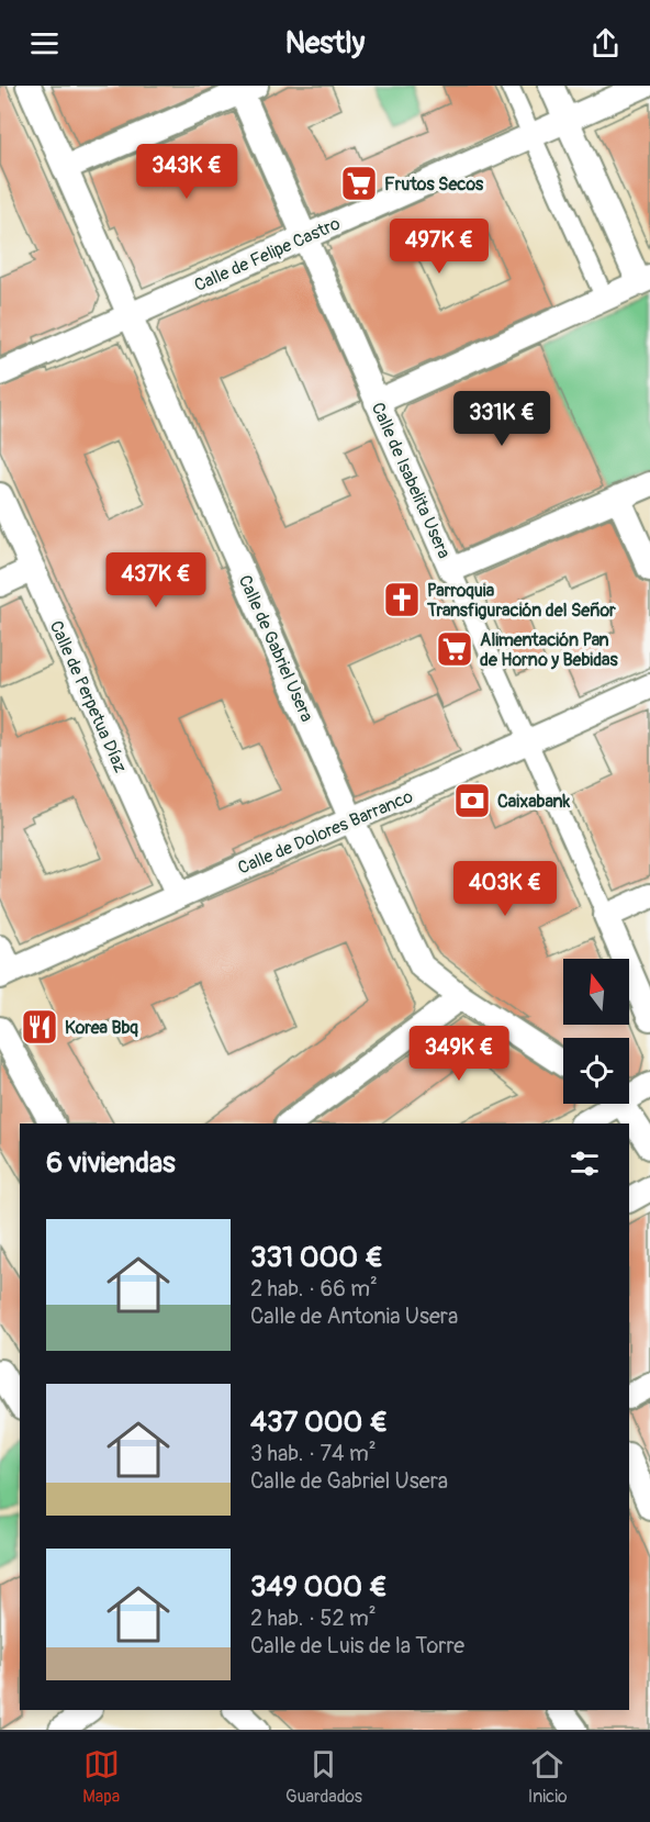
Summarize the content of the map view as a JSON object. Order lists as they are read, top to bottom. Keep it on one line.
{"streets":{"street":["Calle de Felipe Castro","Calle de Isabelita Usera","Calle de Gabriel Usera","Calle de Perpetua Díaz","Calle de Dolores Barranco"]},"crossings":[["Calle de Felipe Castro","Calle de Isabelita Usera"],["Calle de Felipe Castro","Calle de Gabriel Usera"],["Calle de Isabelita Usera","Calle de Dolores Barranco"],["Calle de Gabriel Usera","Calle de Dolores Barranco"],["Calle de Perpetua Díaz","Calle de Dolores Barranco"]],"places":{"supermarket":["Frutos Secos","Alimentación Pan de Horno y Bebidas"],"church":["Parroquia Transfiguración del Señor"],"bank":["Caixabank"],"restaurant":["Korea Bbq"]},"north":"top","page":{"header":"Nestly","price":["343K €","497K €","331K €","437K €","403K €","349K €"],"heading":"6 viviendas","list":[{"name":"331 000 €","note":"2 hab. · 66 m² · Calle de Antonia Usera"},{"name":"437 000 €","note":"3 hab. · 74 m² · Calle de Gabriel Usera"},{"name":"349 000 €","note":"2 hab. · 52 m² · Calle de Luis de la Torre"}],"tabs":["Mapa","Guardados","Inicio"]}}
